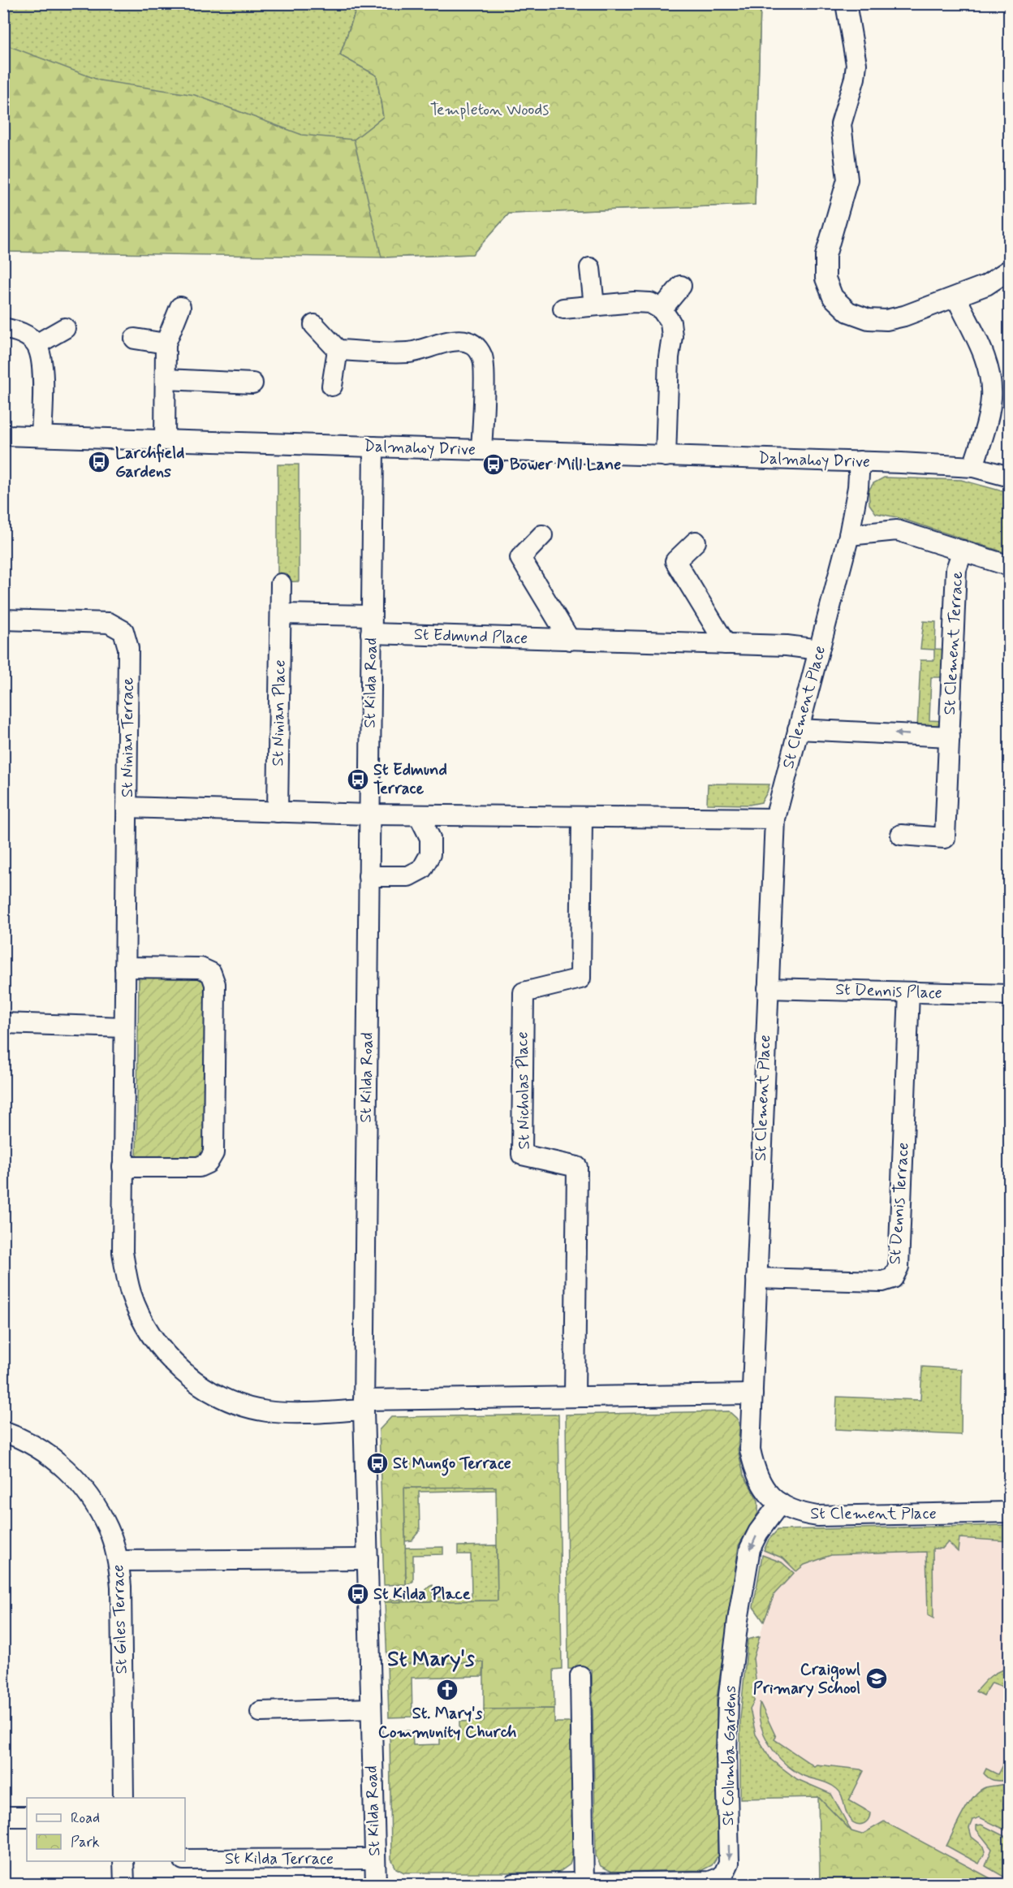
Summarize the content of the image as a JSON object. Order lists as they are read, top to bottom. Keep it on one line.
{"streets":{"street":["Dalmahoy Drive","St Edmund Place","St Clement Terrace","St Kilda Road","St Clement Place","St Ninian Place","St Ninian Terrace","St Dennis Place","St Nicholas Place","St Dennis Terrace","St Giles Terrace","St Columba Gardens","St Kilda Terrace"]},"crossings":[["Dalmahoy Drive","St Kilda Road"],["Dalmahoy Drive","St Clement Place"],["St Edmund Place","St Kilda Road"],["St Edmund Place","St Clement Place"],["St Kilda Road","St Ninian Terrace"],["St Kilda Road","St Kilda Terrace"],["St Clement Place","St Dennis Place"],["St Clement Place","St Dennis Terrace"],["St Clement Place","St Columba Gardens"],["St Dennis Place","St Dennis Terrace"]],"one_way":["St Columba Gardens"],"districts":["St Mary's"],"parks":["Templeton Woods"],"places":{"bus stop":["Larchfield Gardens","Bower Mill Lane","St Edmund Terrace","St Mungo Terrace","St Kilda Place"],"school or university":["Craigowl Primary School"],"church":["St. Mary's Community Church"]},"legend":["Road","Park"]}
